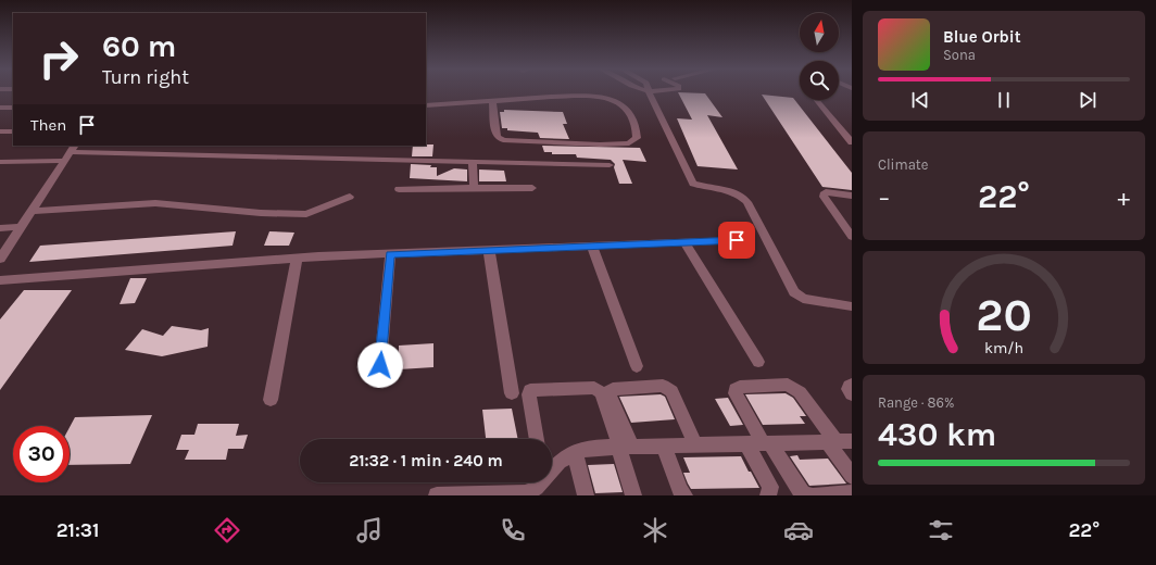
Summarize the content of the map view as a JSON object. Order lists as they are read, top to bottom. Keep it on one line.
{"north":"top","page":{"turn":["60 m","Turn right"],"song":["Blue Orbit","Sona"],"then":"Then","tile":["Climate",["Range · 86%","430 km"]],"heat":["−","22°","+"],"limit":"30","trip":"21:32 · 1 min · 240 m","tabs":["21:31","22°"],"gauge":["20","km/h"]}}
